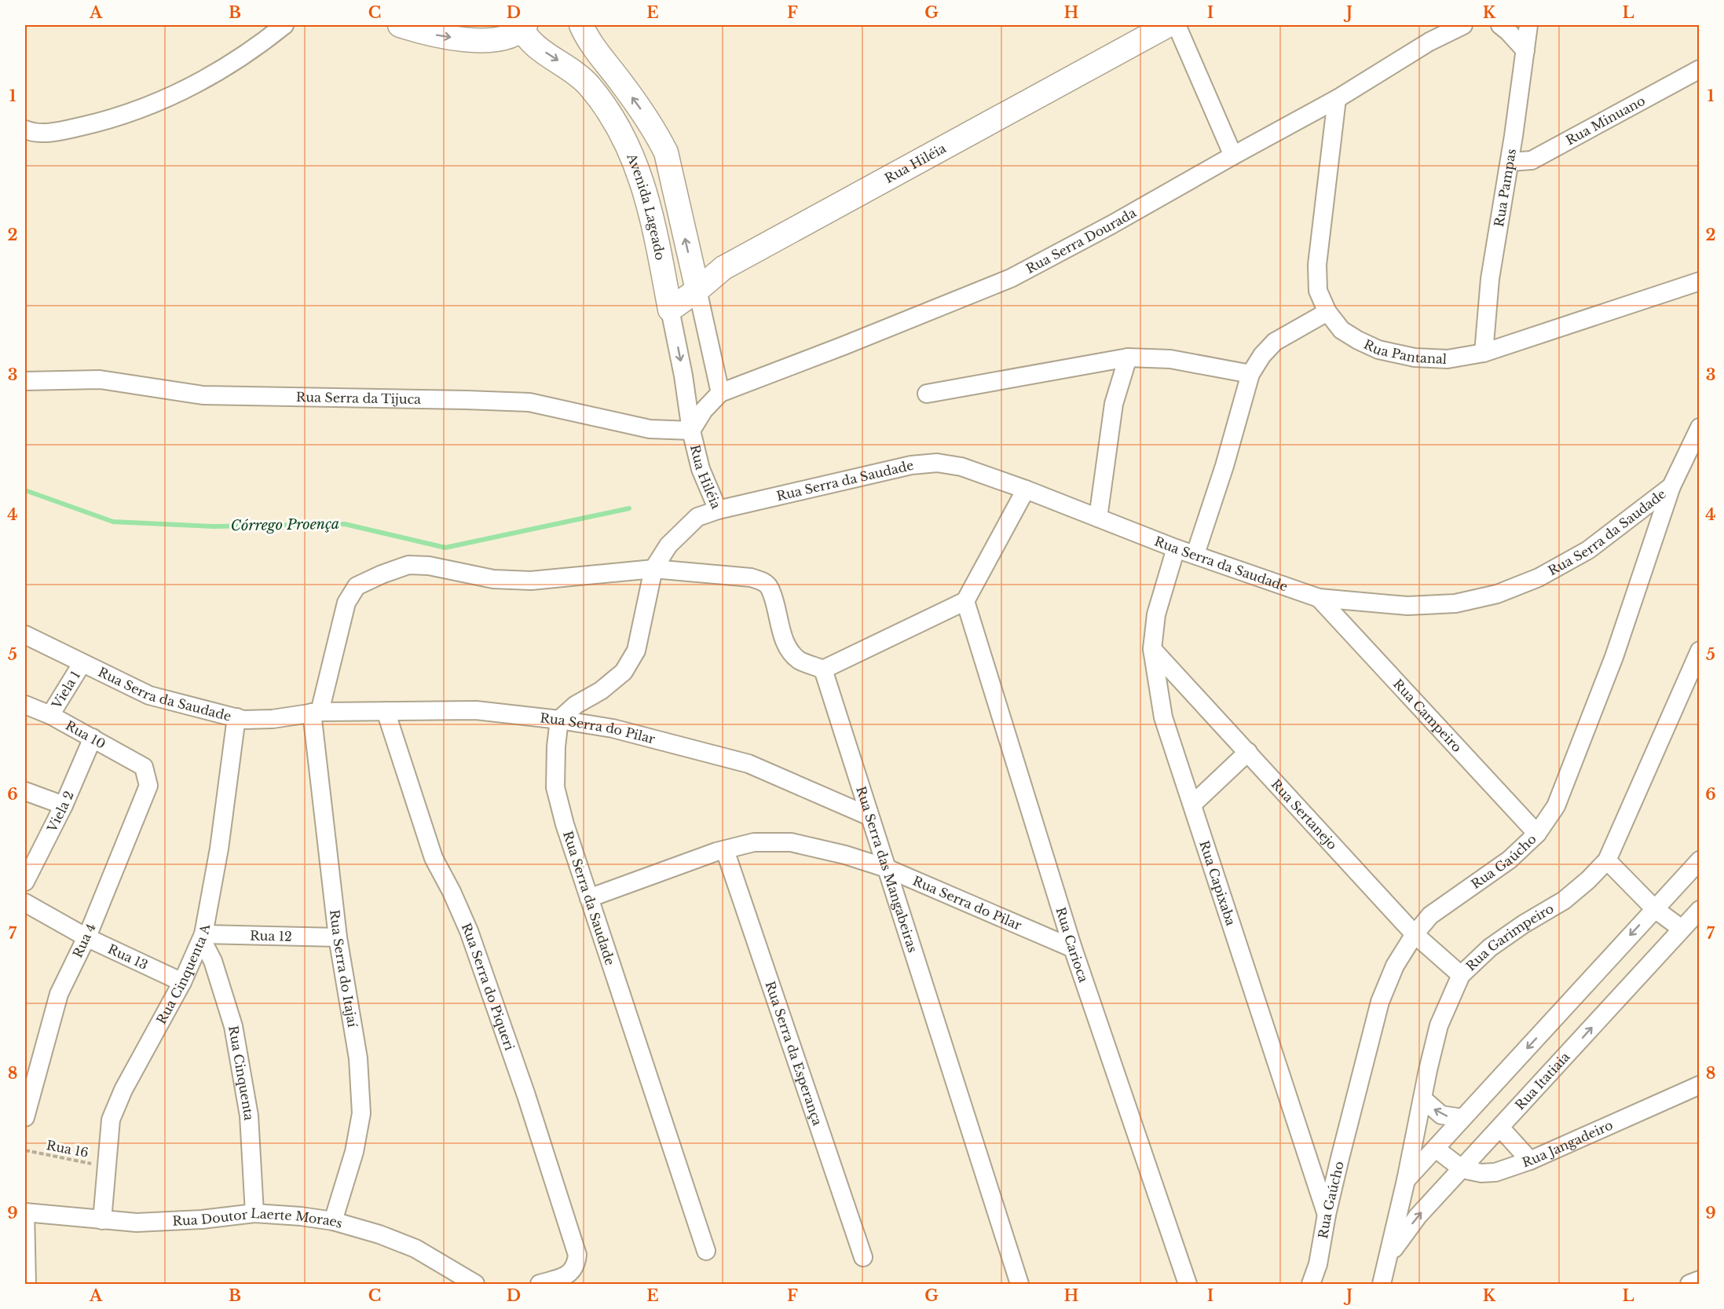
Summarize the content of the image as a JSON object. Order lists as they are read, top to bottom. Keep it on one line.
{"streets":{"main road":["Rua Hiléia","Avenida Lageado"],"street":["Rua Minuano","Rua Pampas","Rua Serra Dourada","Rua Pantanal","Rua Serra da Tijuca","Rua Serra da Saudade","Viela 1","Rua Campeiro","Rua Serra do Pilar","Rua 10","Viela 2","Rua Sertanejo","Rua Gaúcho","Rua Serra das Mangabeiras","Rua Capixaba","Rua 12","Rua Garimpeiro","Rua 4","Rua Carioca","Rua 13","Rua Serra do Itajaí","Rua Cinquenta A","Rua Serra do Piqueri","Rua Serra da Esperança","Rua Cinquenta","Rua Itatiaia","Rua Jangadeiro","Rua Doutor Laerte Moraes"],"path":["Rua 16"]},"crossings":[["Rua Minuano","Rua Pampas"],["Rua Hiléia","Avenida Lageado"],["Rua Hiléia","Rua Serra Dourada"],["Rua Hiléia","Rua Serra da Tijuca"],["Rua Hiléia","Rua Serra da Saudade"],["Rua Pampas","Rua Pantanal"],["Avenida Lageado","Rua Serra Dourada"],["Avenida Lageado","Rua Serra da Tijuca"],["Rua Serra Dourada","Rua Pantanal"],["Rua Serra Dourada","Rua Serra da Tijuca"],["Rua Serra da Saudade","Viela 1"],["Rua Serra da Saudade","Rua Campeiro"],["Rua Serra da Saudade","Rua Serra do Pilar"],["Rua Serra da Saudade","Rua Gaúcho"],["Rua Serra da Saudade","Rua Capixaba"],["Rua Serra da Saudade","Rua Serra do Itajaí"],["Rua Serra da Saudade","Rua Cinquenta A"],["Viela 1","Rua 10"],["Rua Campeiro","Rua Gaúcho"],["Rua Serra do Pilar","Rua Serra das Mangabeiras"],["Rua Serra do Pilar","Rua Carioca"],["Rua Serra do Pilar","Rua Serra do Itajaí"],["Rua Serra do Pilar","Rua Serra do Piqueri"],["Rua Serra do Pilar","Rua Serra da Esperança"],["Rua 10","Viela 2"],["Rua 10","Rua 4"],["Rua Sertanejo","Rua Gaúcho"],["Rua Sertanejo","Rua Capixaba"],["Rua Sertanejo","Rua Garimpeiro"],["Rua Gaúcho","Rua Capixaba"],["Rua 12","Rua Serra do Itajaí"],["Rua 12","Rua Cinquenta A"],["Rua 12","Rua Cinquenta"],["Rua Garimpeiro","Rua Itatiaia"],["Rua 4","Rua 13"],["Rua 13","Rua Cinquenta A"],["Rua Serra do Itajaí","Rua Doutor Laerte Moraes"],["Rua Cinquenta A","Rua Cinquenta"],["Rua Cinquenta A","Rua 16"],["Rua Cinquenta A","Rua Doutor Laerte Moraes"],["Rua Cinquenta","Rua Doutor Laerte Moraes"],["Rua Itatiaia","Rua Jangadeiro"]],"water":["Córrego Proença"],"grid":{"columns":["A","B","C","D","E","F","G","H","I","J","K","L"],"rows":["1","2","3","4","5","6","7","8","9"]}}
